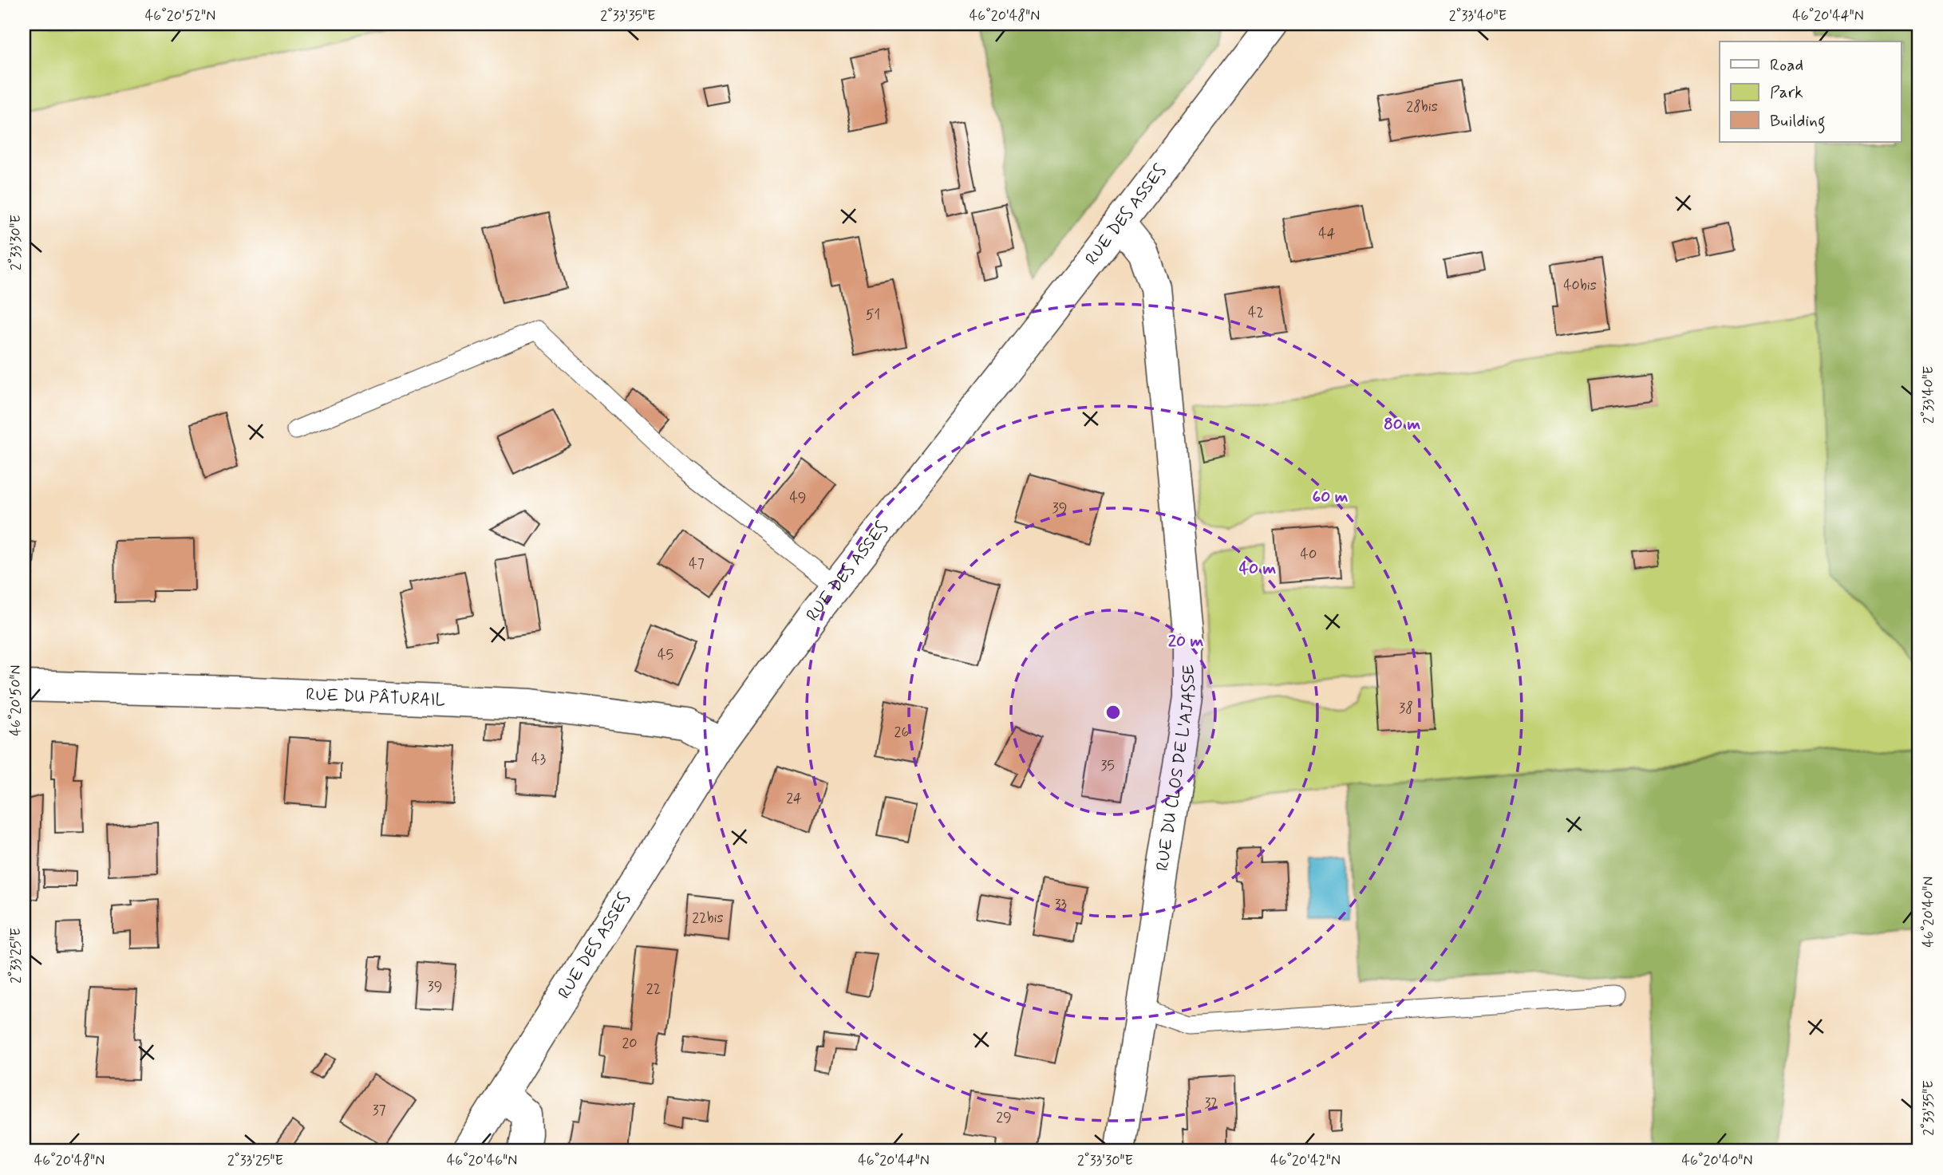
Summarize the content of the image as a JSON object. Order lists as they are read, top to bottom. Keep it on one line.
{"streets":{"street":["RUE DES ASSES","RUE DU PÂTURAIL","RUE DU CLOS DE L'AJASSE"]},"crossings":[["RUE DES ASSES","RUE DU PÂTURAIL"],["RUE DES ASSES","RUE DU CLOS DE L'AJASSE"]],"house_numbers":["28bis","44","40bis","42","51","49","39","40","47","45","38","26","43","35","24","33","22bis","39","22","20","32","37","29"],"legend":["Road","Park","Building"],"coordinates":["46°20'52\"N","2°33'35\"E","46°20'48\"N","2°33'40\"E","46°20'44\"N","2°33'30\"E","46°20'50\"N","46°20'40\"N","2°33'25\"E","46°20'46\"N","46°20'42\"N"],"rings":["80 m","60 m","40 m","20 m"]}
